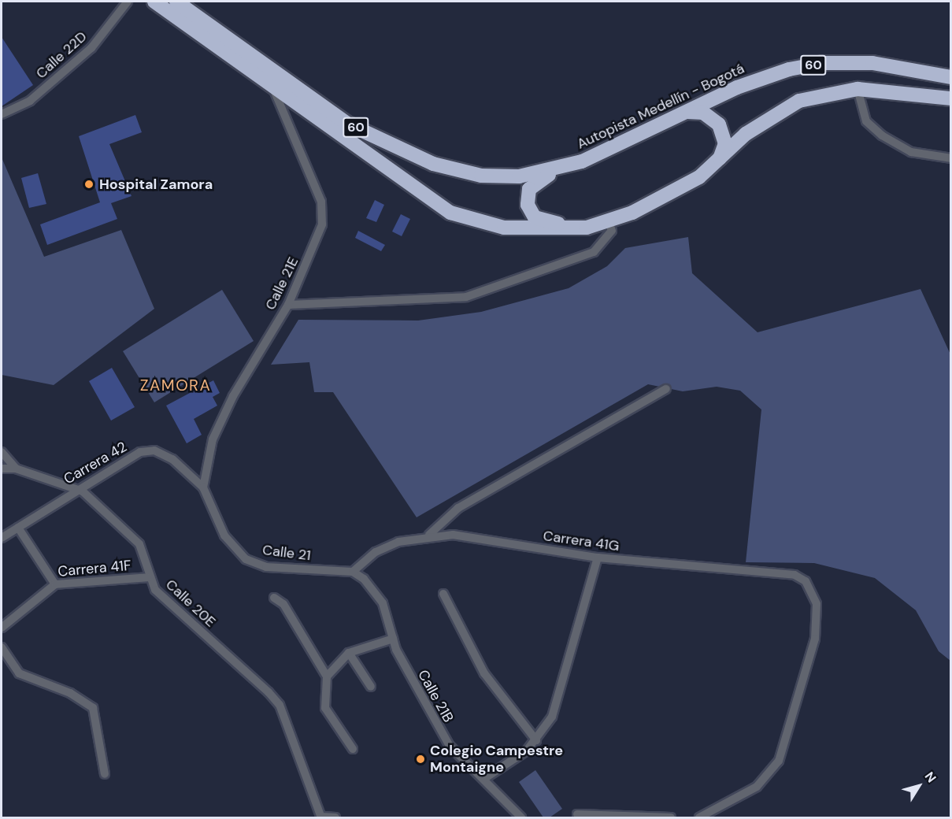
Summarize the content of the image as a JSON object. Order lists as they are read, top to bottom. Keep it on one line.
{"streets":{"highway":["60","Autopista Medellín - Bogotá"],"street":["Calle 22D","Calle 21E","Carrera 42","Carrera 41G","Calle 21","Carrera 41F","Calle 20E","Calle 21B"]},"crossings":[["60","Calle 21E"],["Calle 21E","Carrera 42"],["Calle 21E","Calle 21"],["Carrera 42","Calle 21"],["Carrera 42","Calle 20E"],["Carrera 41G","Calle 21"],["Carrera 41G","Calle 21B"],["Calle 21","Calle 21B"],["Carrera 41F","Calle 20E"]],"districts":["ZAMORA"],"places":["Hospital Zamora","Colegio Campestre Montaigne"],"north":"top right"}
